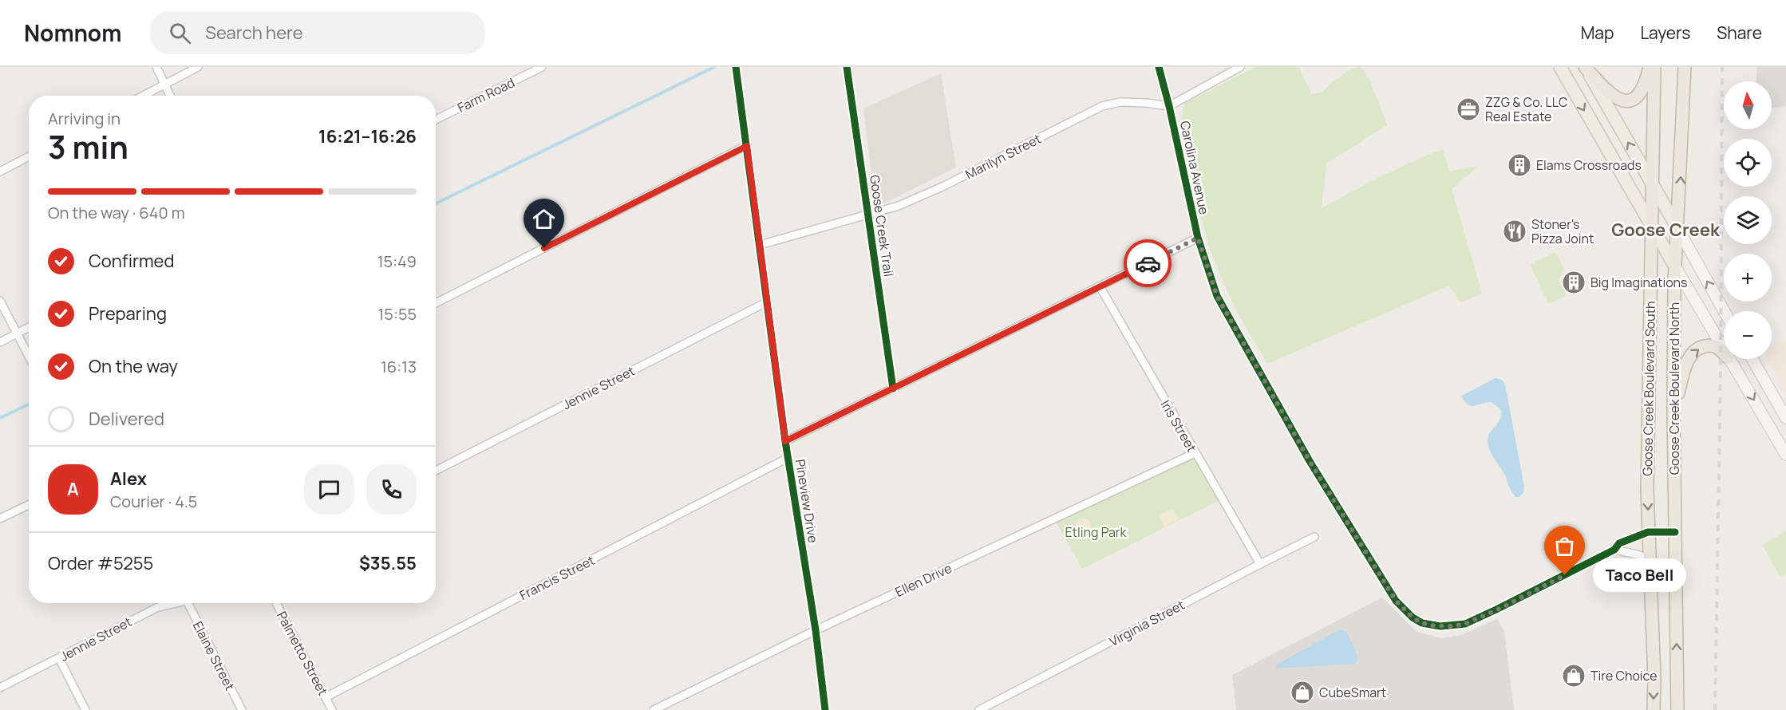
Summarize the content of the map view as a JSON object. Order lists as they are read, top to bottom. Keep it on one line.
{"streets":{"highway":["Goose Creek Boulevard South","Goose Creek Boulevard North"],"street":["Farm Road","Marilyn Street","Carolina Avenue","Jennie Street","Iris Street","Pineview Drive","Francis Street","Ellen Drive","Virginia Street","Palmetto Street","Elaine Street"],"cycle path":["Goose Creek Trail"]},"crossings":[["Marilyn Street","Carolina Avenue"],["Marilyn Street","Pineview Drive"],["Carolina Avenue","Goose Creek Boulevard South"],["Carolina Avenue","Goose Creek Boulevard North"],["Jennie Street","Pineview Drive"],["Iris Street","Ellen Drive"],["Iris Street","Virginia Street"],["Pineview Drive","Francis Street"],["Pineview Drive","Ellen Drive"],["Francis Street","Palmetto Street"]],"one_way":["Goose Creek Boulevard South","Goose Creek Boulevard North"],"districts":["Goose Creek"],"parks":["Etling Park"],"places":{"office":["ZZG & Co. LLC Real Estate"],"building":["Elams Crossroads","Big Imaginations"],"restaurant":["Stoner's Pizza Joint"],"other":["Taco Bell"],"shop":["Tire Choice","CubeSmart"]},"north":"top","page":{"header":"Nomnom","search":"Search here","nav":["Map","Layers","Share"],"map_buttons":["+","−"],"heading":["3 min","Arriving in","16:21–16:26"],"panel":["Alex","Courier · 4.5","Order #5255","$35.55"],"bar":"On the way · 640 m","list":[["Confirmed","15:49"],["Preparing","15:55"],["On the way","16:13"],"Delivered"],"round":"A","bubble":"Taco Bell"}}
